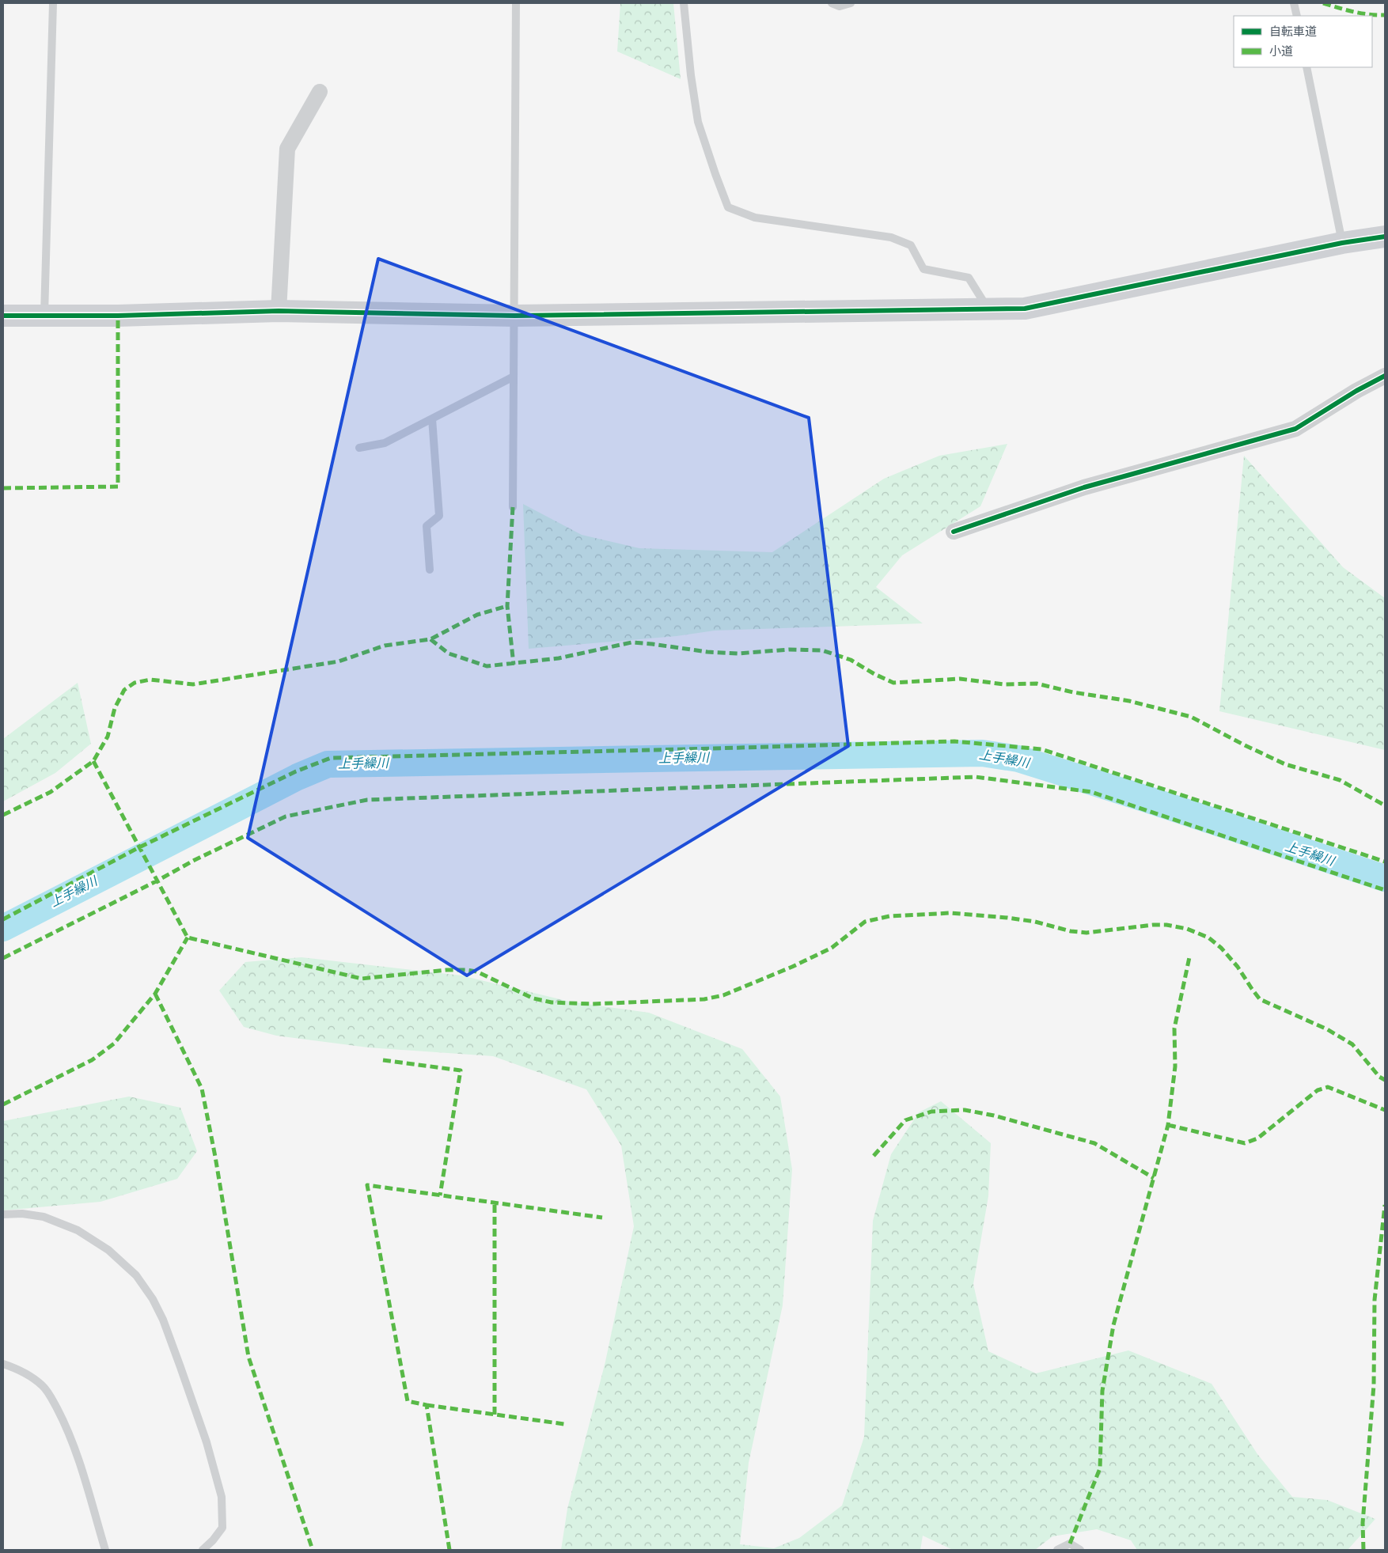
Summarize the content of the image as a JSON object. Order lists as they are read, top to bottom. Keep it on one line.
{"water":["上手繰川"],"legend":["自転車道","小道"]}
